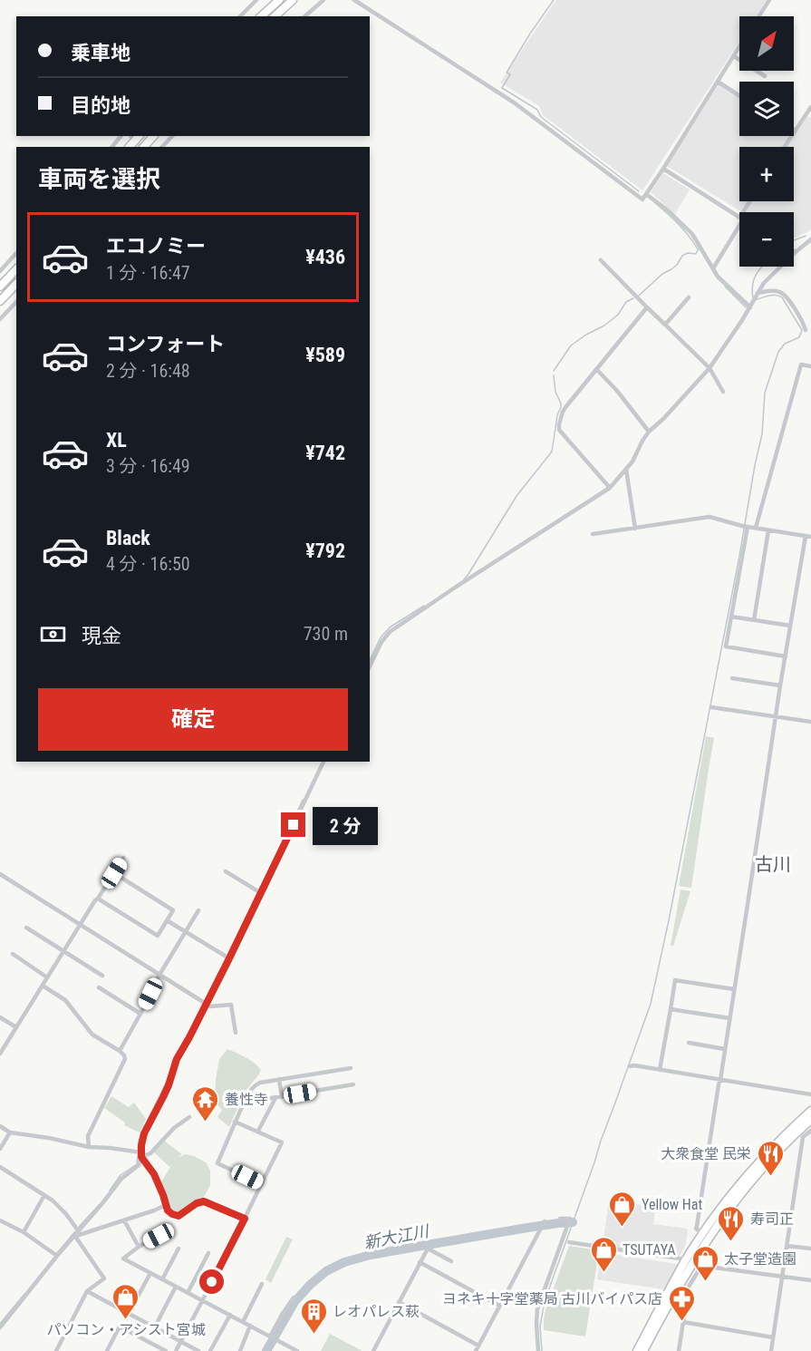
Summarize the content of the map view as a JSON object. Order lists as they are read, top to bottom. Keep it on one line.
{"districts":["古川"],"water":["新大江川"],"places":{"temple":["養性寺"],"restaurant":["大衆食堂 民栄","寿司正"],"shop":["Yellow Hat","TSUTAYA","太子堂造園","パソコン・アシスト宮城"],"pharmacy":["ヨネキ十字堂薬局 古川バイパス店"],"building":["レオパレス萩"]},"north":"top right","page":{"map_buttons":["+","−"],"banner":["乗車地","目的地"],"heading":"車両を選択","list":[{"name":"エコノミー","note":"1 分 · 16:47","value":"¥436"},{"name":"コンフォート","note":"2 分 · 16:48","value":"¥589"},{"name":"XL","note":"3 分 · 16:49","value":"¥742"},{"name":"Black","note":"4 分 · 16:50","value":"¥792"}],"pay":["現金","730 m"],"buttons":"確定","bubble":"2 分"}}
